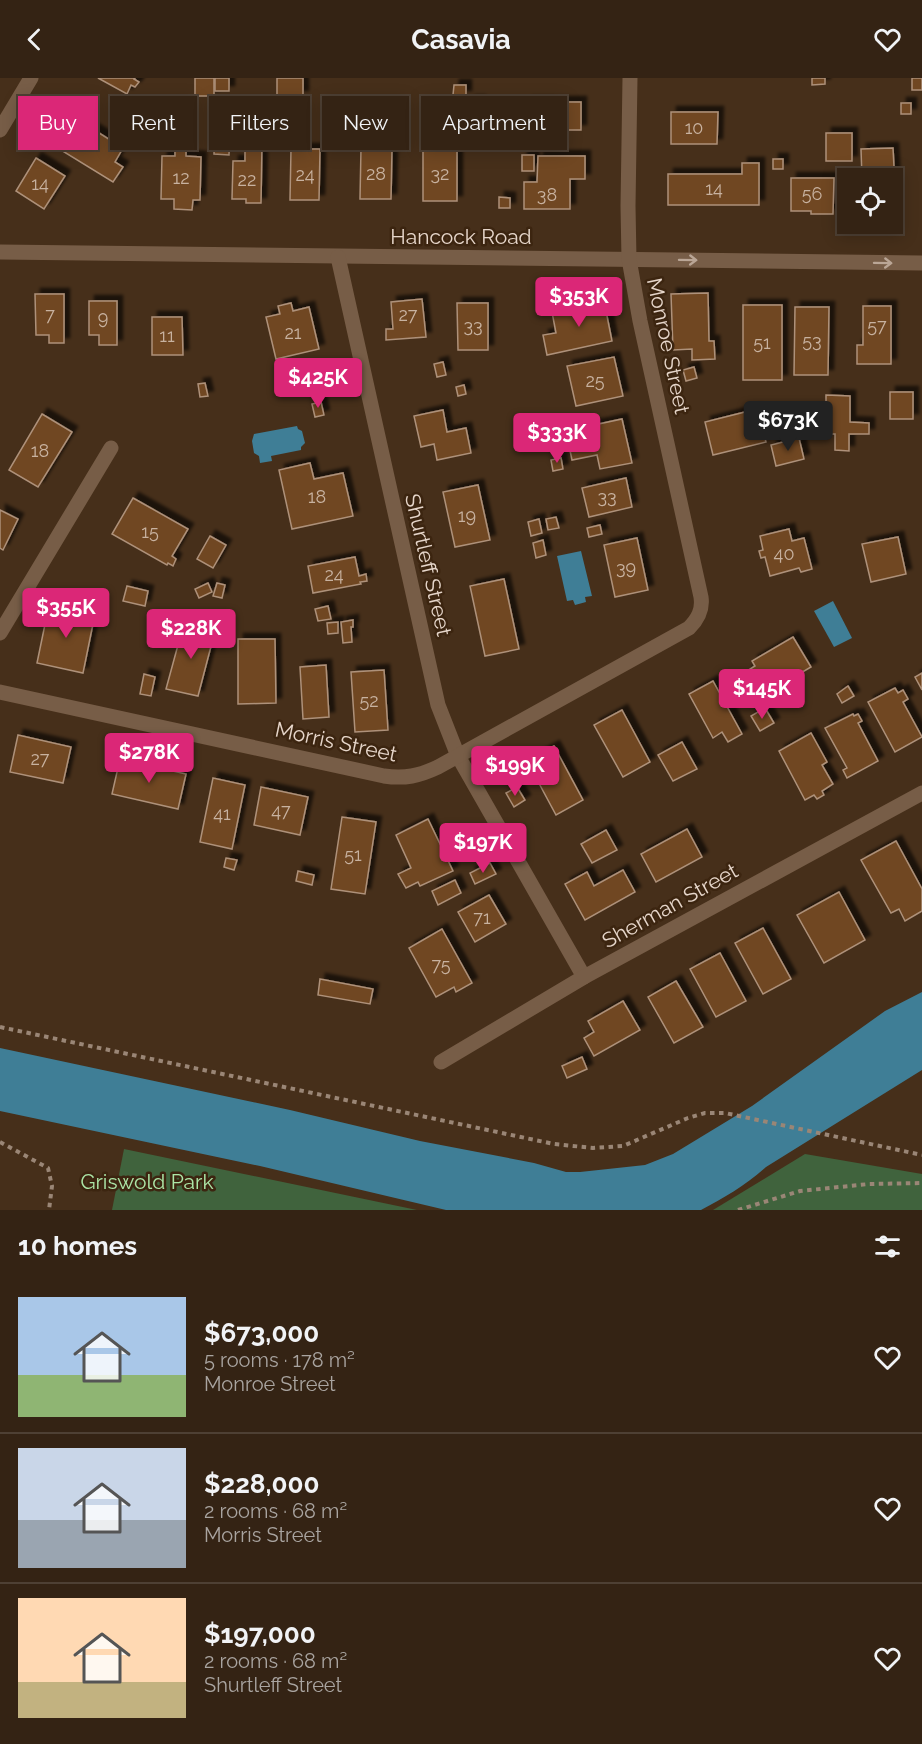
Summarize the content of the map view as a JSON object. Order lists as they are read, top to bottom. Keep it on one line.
{"streets":{"street":["Hancock Road","Monroe Street","Shurtleff Street","Morris Street","Sherman Street"]},"crossings":[["Hancock Road","Monroe Street"],["Hancock Road","Shurtleff Street"],["Monroe Street","Morris Street"],["Shurtleff Street","Morris Street"],["Shurtleff Street","Sherman Street"]],"parks":["Griswold Park"],"house_numbers":["10","28","32","24","12","22","14","14","56","38","7","27","9","33","57","21","11","53","51","25","18","18","33","19","15","40","39","24","52","27","47","41","51","71","75"],"page":{"header":"Casavia","chip":["Buy","Rent","Filters","New","Apartment"],"price":["$353K","$425K","$673K","$333K","$355K","$228K","$145K","$278K","$199K","$197K"],"heading":"10 homes","list":[{"name":"$673,000","note":"5 rooms · 178 m² · Monroe Street"},{"name":"$228,000","note":"2 rooms · 68 m² · Morris Street"},{"name":"$197,000","note":"2 rooms · 68 m² · Shurtleff Street"}]}}
